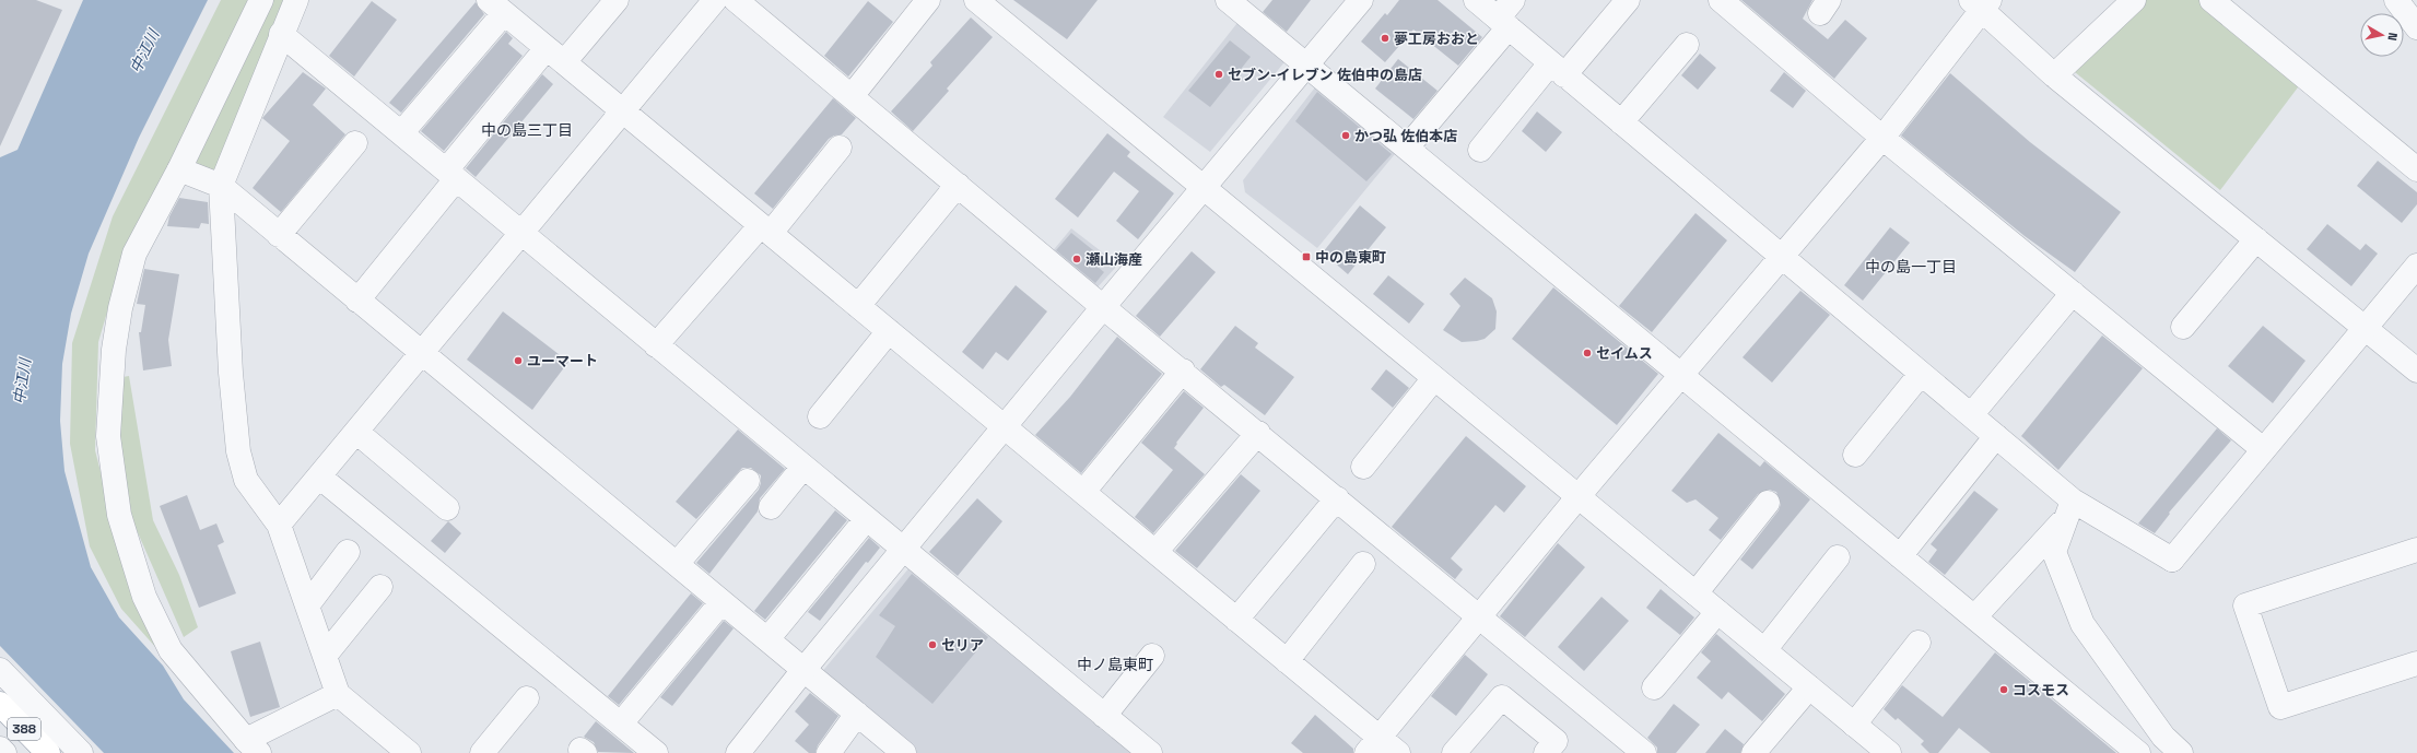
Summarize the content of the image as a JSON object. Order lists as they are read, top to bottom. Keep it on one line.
{"streets":{"highway":["388"]},"districts":["中の島三丁目","中の島一丁目","中ノ島東町"],"water":["中江川"],"places":{"other":["夢工房おおと","セブン-イレブン 佐伯中の島店","かつ弘 佐伯本店","瀬山海産","セイムス","ユーマート","セリア","コスモス"],"transit":["中の島東町"]},"north":"right"}
